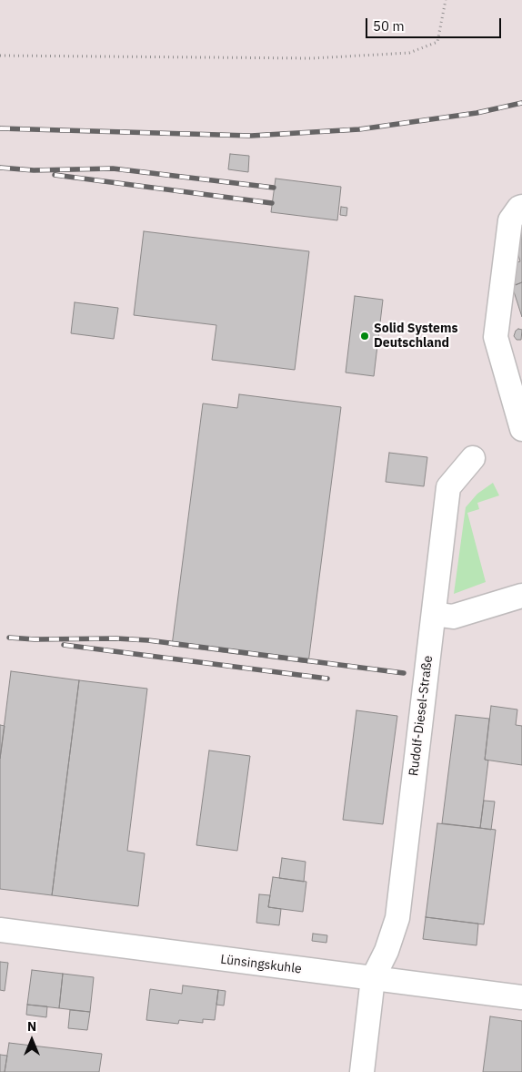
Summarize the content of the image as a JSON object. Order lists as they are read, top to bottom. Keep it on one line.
{"streets":{"street":["Rudolf-Diesel-Straße","Lünsingskuhle"]},"crossings":[["Rudolf-Diesel-Straße","Lünsingskuhle"]],"places":["Solid Systems Deutschland"],"scale_bar":"50 m","north":"top"}
